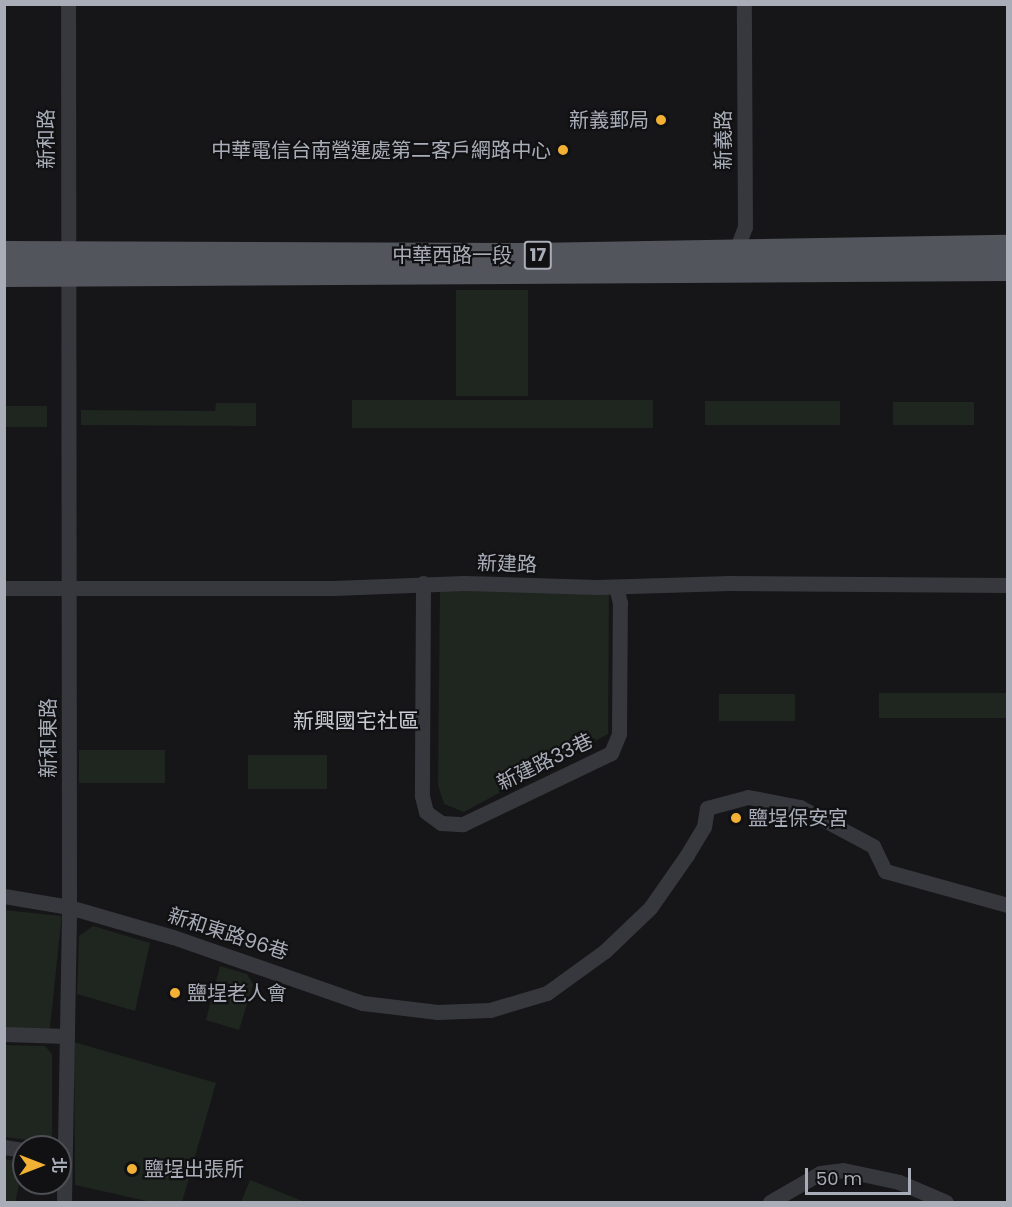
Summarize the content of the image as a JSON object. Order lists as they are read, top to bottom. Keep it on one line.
{"streets":{"main road":["中華西路一段","17"],"street":["新和路","新義路","新建路","新和東路","新建路33巷","新和東路96巷"]},"crossings":[["新和路","中華西路一段"],["新和路","新和東路"],["新義路","中華西路一段"],["中華西路一段","新和東路"],["新建路","新和東路"],["新建路","新建路33巷"],["新和東路","新和東路96巷"]],"districts":["新興國宅社區"],"places":["新義郵局","中華電信台南營運處第二客戶網路中心","鹽埕保安宮","鹽埕老人會","鹽埕出張所"],"scale_bar":"50 m","north":"right"}
